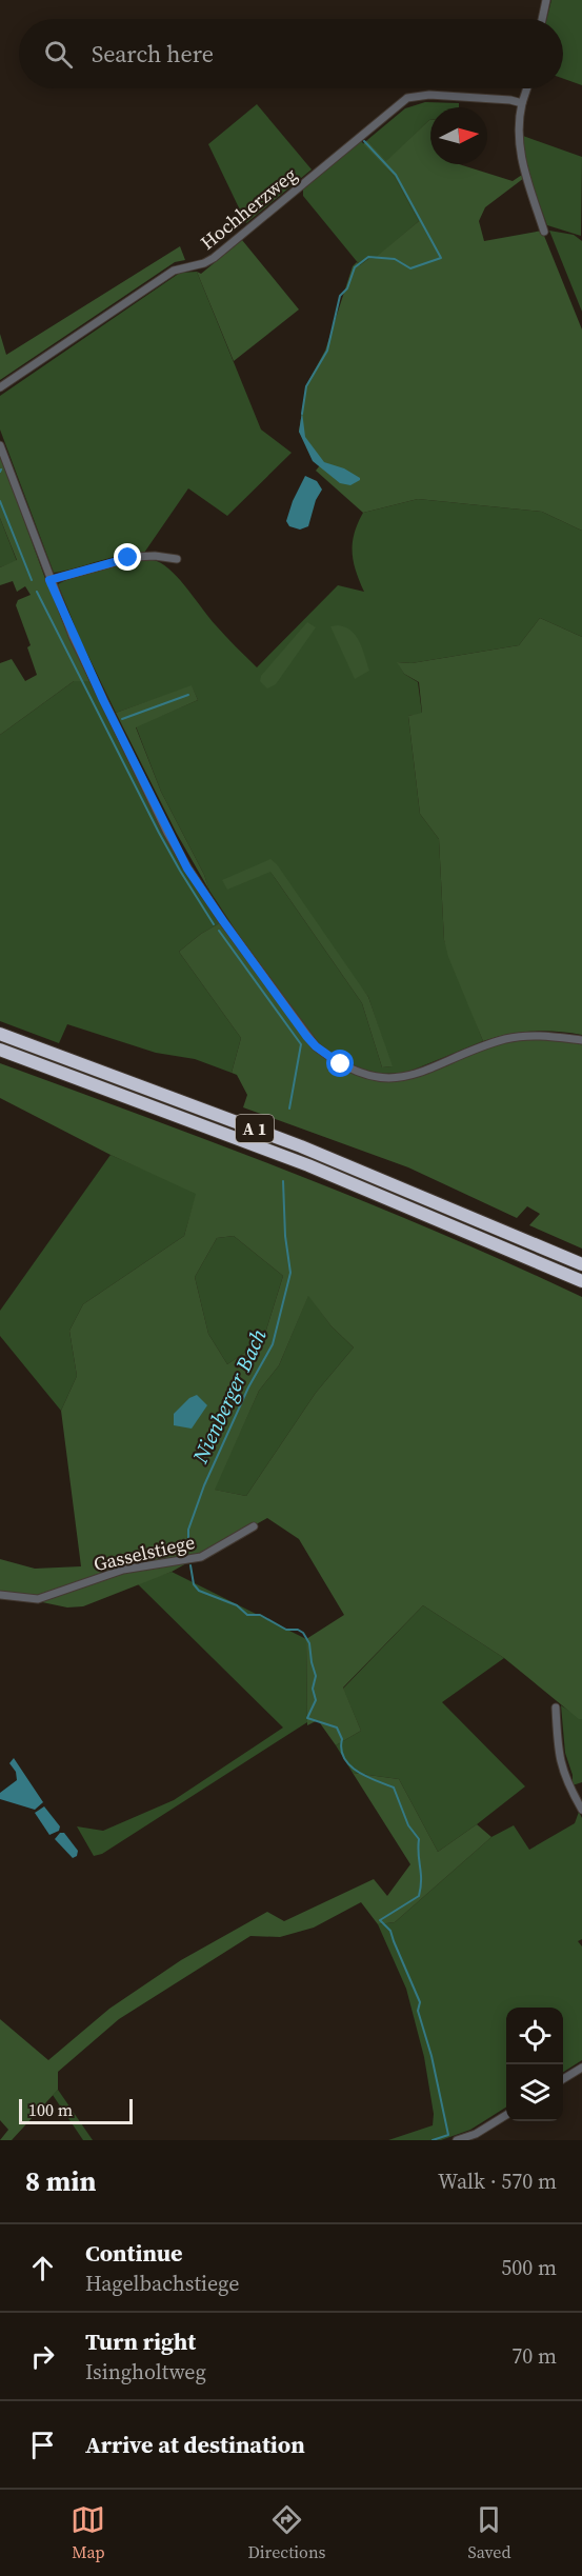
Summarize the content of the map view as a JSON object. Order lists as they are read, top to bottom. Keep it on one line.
{"streets":{"highway":["A 1"],"street":["Hochherzweg","Gasselstiege"]},"water":["Nienberger Bach"],"scale_bar":"100 m","north":"right","page":{"search":"Search here","scale":"100 m","heading":["8 min","Walk · 570 m"],"list":[["Continue","Hagelbachstiege","500 m"],["Turn right","Isingholtweg","70 m"],"Arrive at destination"],"nav":["Map","Directions","Saved"]}}
